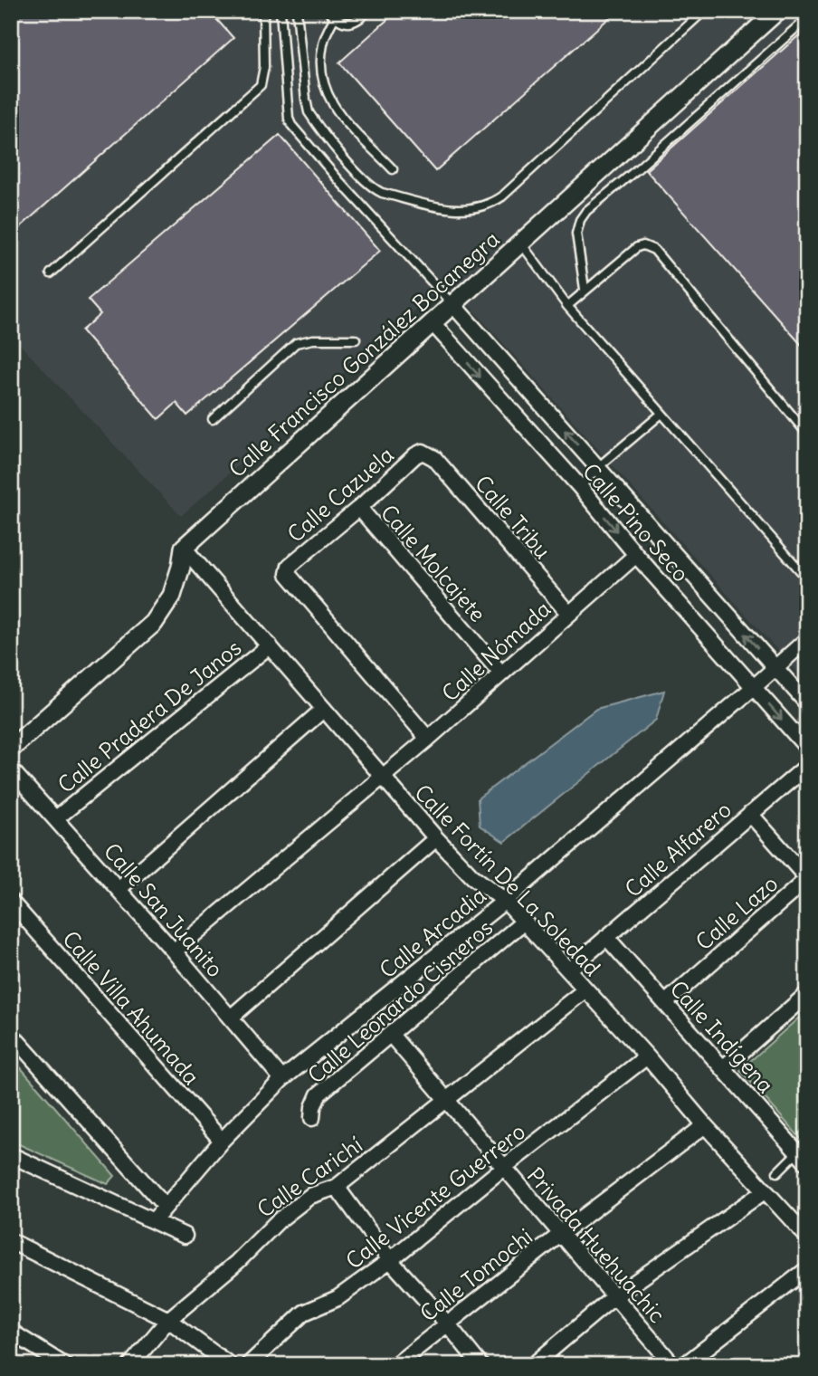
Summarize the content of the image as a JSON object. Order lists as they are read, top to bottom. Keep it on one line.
{"streets":{"street":["Calle Francisco González Bocanegra","Calle Cazuela","Calle Tribu","Calle Pino Seco","Calle Molcajete","Calle Nómada","Calle Pradera De Janos","Calle Alfarero","Calle Fortín De La Soledad","Calle San Juanito","Calle Lazo","Calle Arcadia","Calle Leonardo Cisneros","Calle Villa Ahumada","Calle Indígena","Calle Carichí","Calle Vicente Guerrero","Privada Huehuachic","Calle Tomochi"]},"crossings":[["Calle Francisco González Bocanegra","Calle Pino Seco"],["Calle Francisco González Bocanegra","Calle Fortín De La Soledad"],["Calle Cazuela","Calle Tribu"],["Calle Cazuela","Calle Molcajete"],["Calle Cazuela","Calle Nómada"],["Calle Tribu","Calle Nómada"],["Calle Pino Seco","Calle Nómada"],["Calle Pino Seco","Calle Arcadia"],["Calle Molcajete","Calle Nómada"],["Calle Nómada","Calle Fortín De La Soledad"],["Calle Nómada","Calle San Juanito"],["Calle Pradera De Janos","Calle Fortín De La Soledad"],["Calle Pradera De Janos","Calle San Juanito"],["Calle Alfarero","Calle Indígena"],["Calle Fortín De La Soledad","Calle Arcadia"],["Calle Fortín De La Soledad","Calle Leonardo Cisneros"],["Calle Fortín De La Soledad","Calle Carichí"],["Calle Fortín De La Soledad","Calle Vicente Guerrero"],["Calle Fortín De La Soledad","Calle Tomochi"],["Calle San Juanito","Calle Arcadia"],["Calle Lazo","Calle Indígena"],["Calle Arcadia","Calle Villa Ahumada"],["Calle Leonardo Cisneros","Privada Huehuachic"],["Calle Carichí","Privada Huehuachic"],["Calle Vicente Guerrero","Privada Huehuachic"],["Privada Huehuachic","Calle Tomochi"]]}
